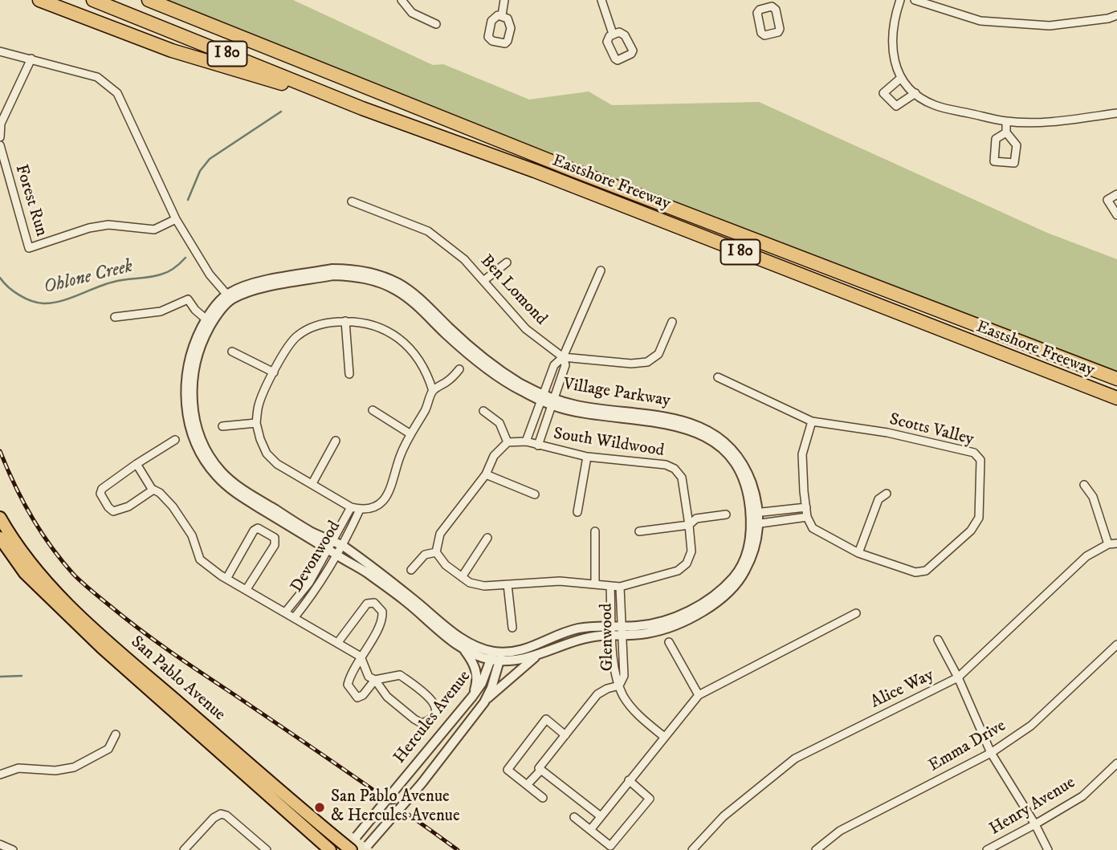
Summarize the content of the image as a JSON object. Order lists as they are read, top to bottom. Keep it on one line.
{"streets":{"highway":["I 80","Eastshore Freeway"],"main road":["San Pablo Avenue"],"street":["Forest Run","Ben Lomond","Village Parkway","Scotts Valley","South Wildwood","Devonwood","Glenwood","Alice Way","Hercules Avenue","Emma Drive","Henry Avenue"]},"crossings":[["Village Parkway","Devonwood"],["Village Parkway","Glenwood"],["Village Parkway","Hercules Avenue"],["South Wildwood","Glenwood"],["San Pablo Avenue","Hercules Avenue"]],"water":["Ohlone Creek"],"places":["San Pablo Avenue & Hercules Avenue"]}
